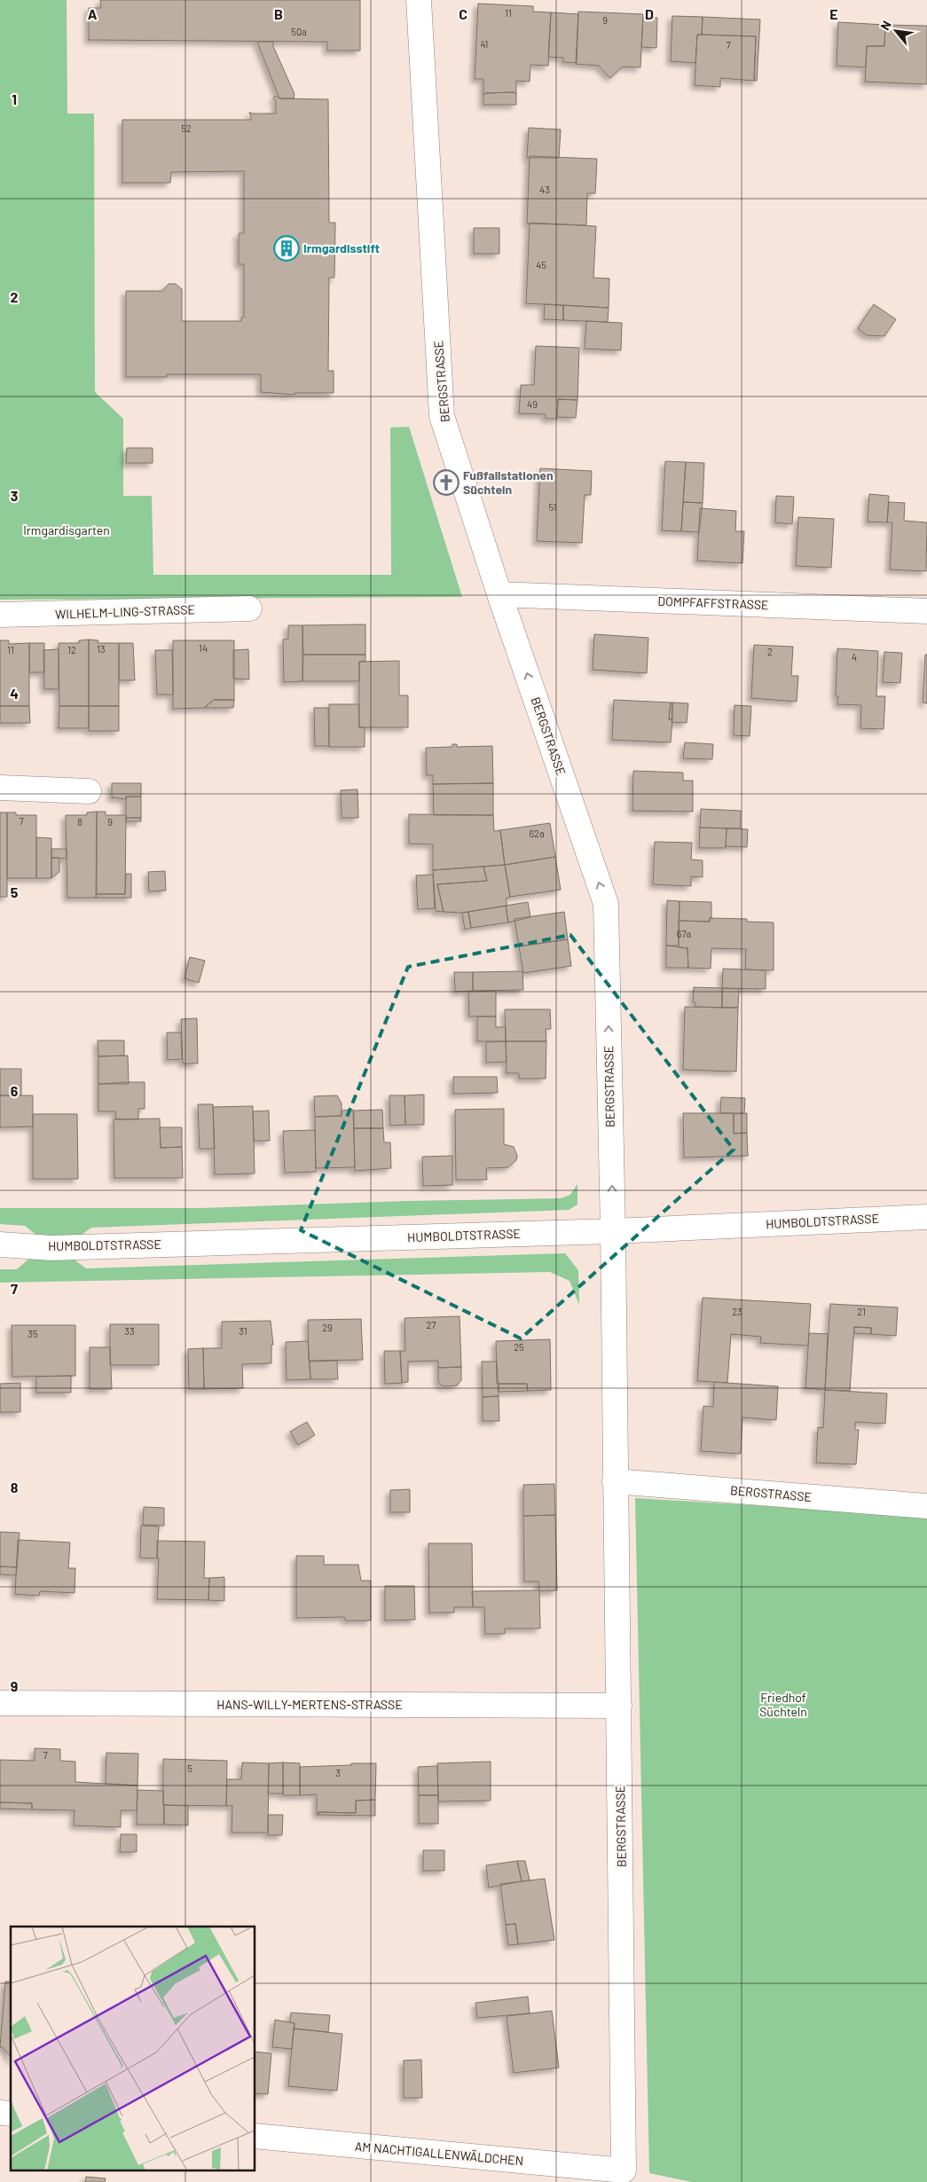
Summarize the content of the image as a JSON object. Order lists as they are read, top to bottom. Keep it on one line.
{"streets":{"street":["BERGSTRASSE","DOMPFAFFSTRASSE","WILHELM-LING-STRASSE","HUMBOLDTSTRASSE","HANS-WILLY-MERTENS-STRASSE","AM NACHTIGALLENWÄLDCHEN"]},"crossings":[["BERGSTRASSE","DOMPFAFFSTRASSE"],["BERGSTRASSE","HUMBOLDTSTRASSE"],["BERGSTRASSE","HANS-WILLY-MERTENS-STRASSE"],["BERGSTRASSE","AM NACHTIGALLENWÄLDCHEN"]],"parks":["Irmgardisgarten","Friedhof Süchteln"],"places":{"building":["Irmgardisstift"],"church":["Fußfallstationen Süchteln"]},"house_numbers":["11","9","50a","41","7","52","43","45","49","51","14","13","11","12","2","4","7","8","9","62a","67a","23","21","27","29","33","31","35","25","7","5","3"],"north":"top left","grid":{"columns":["A","B","C","D","E"],"rows":["1","2","3","4","5","6","7","8","9"]}}
